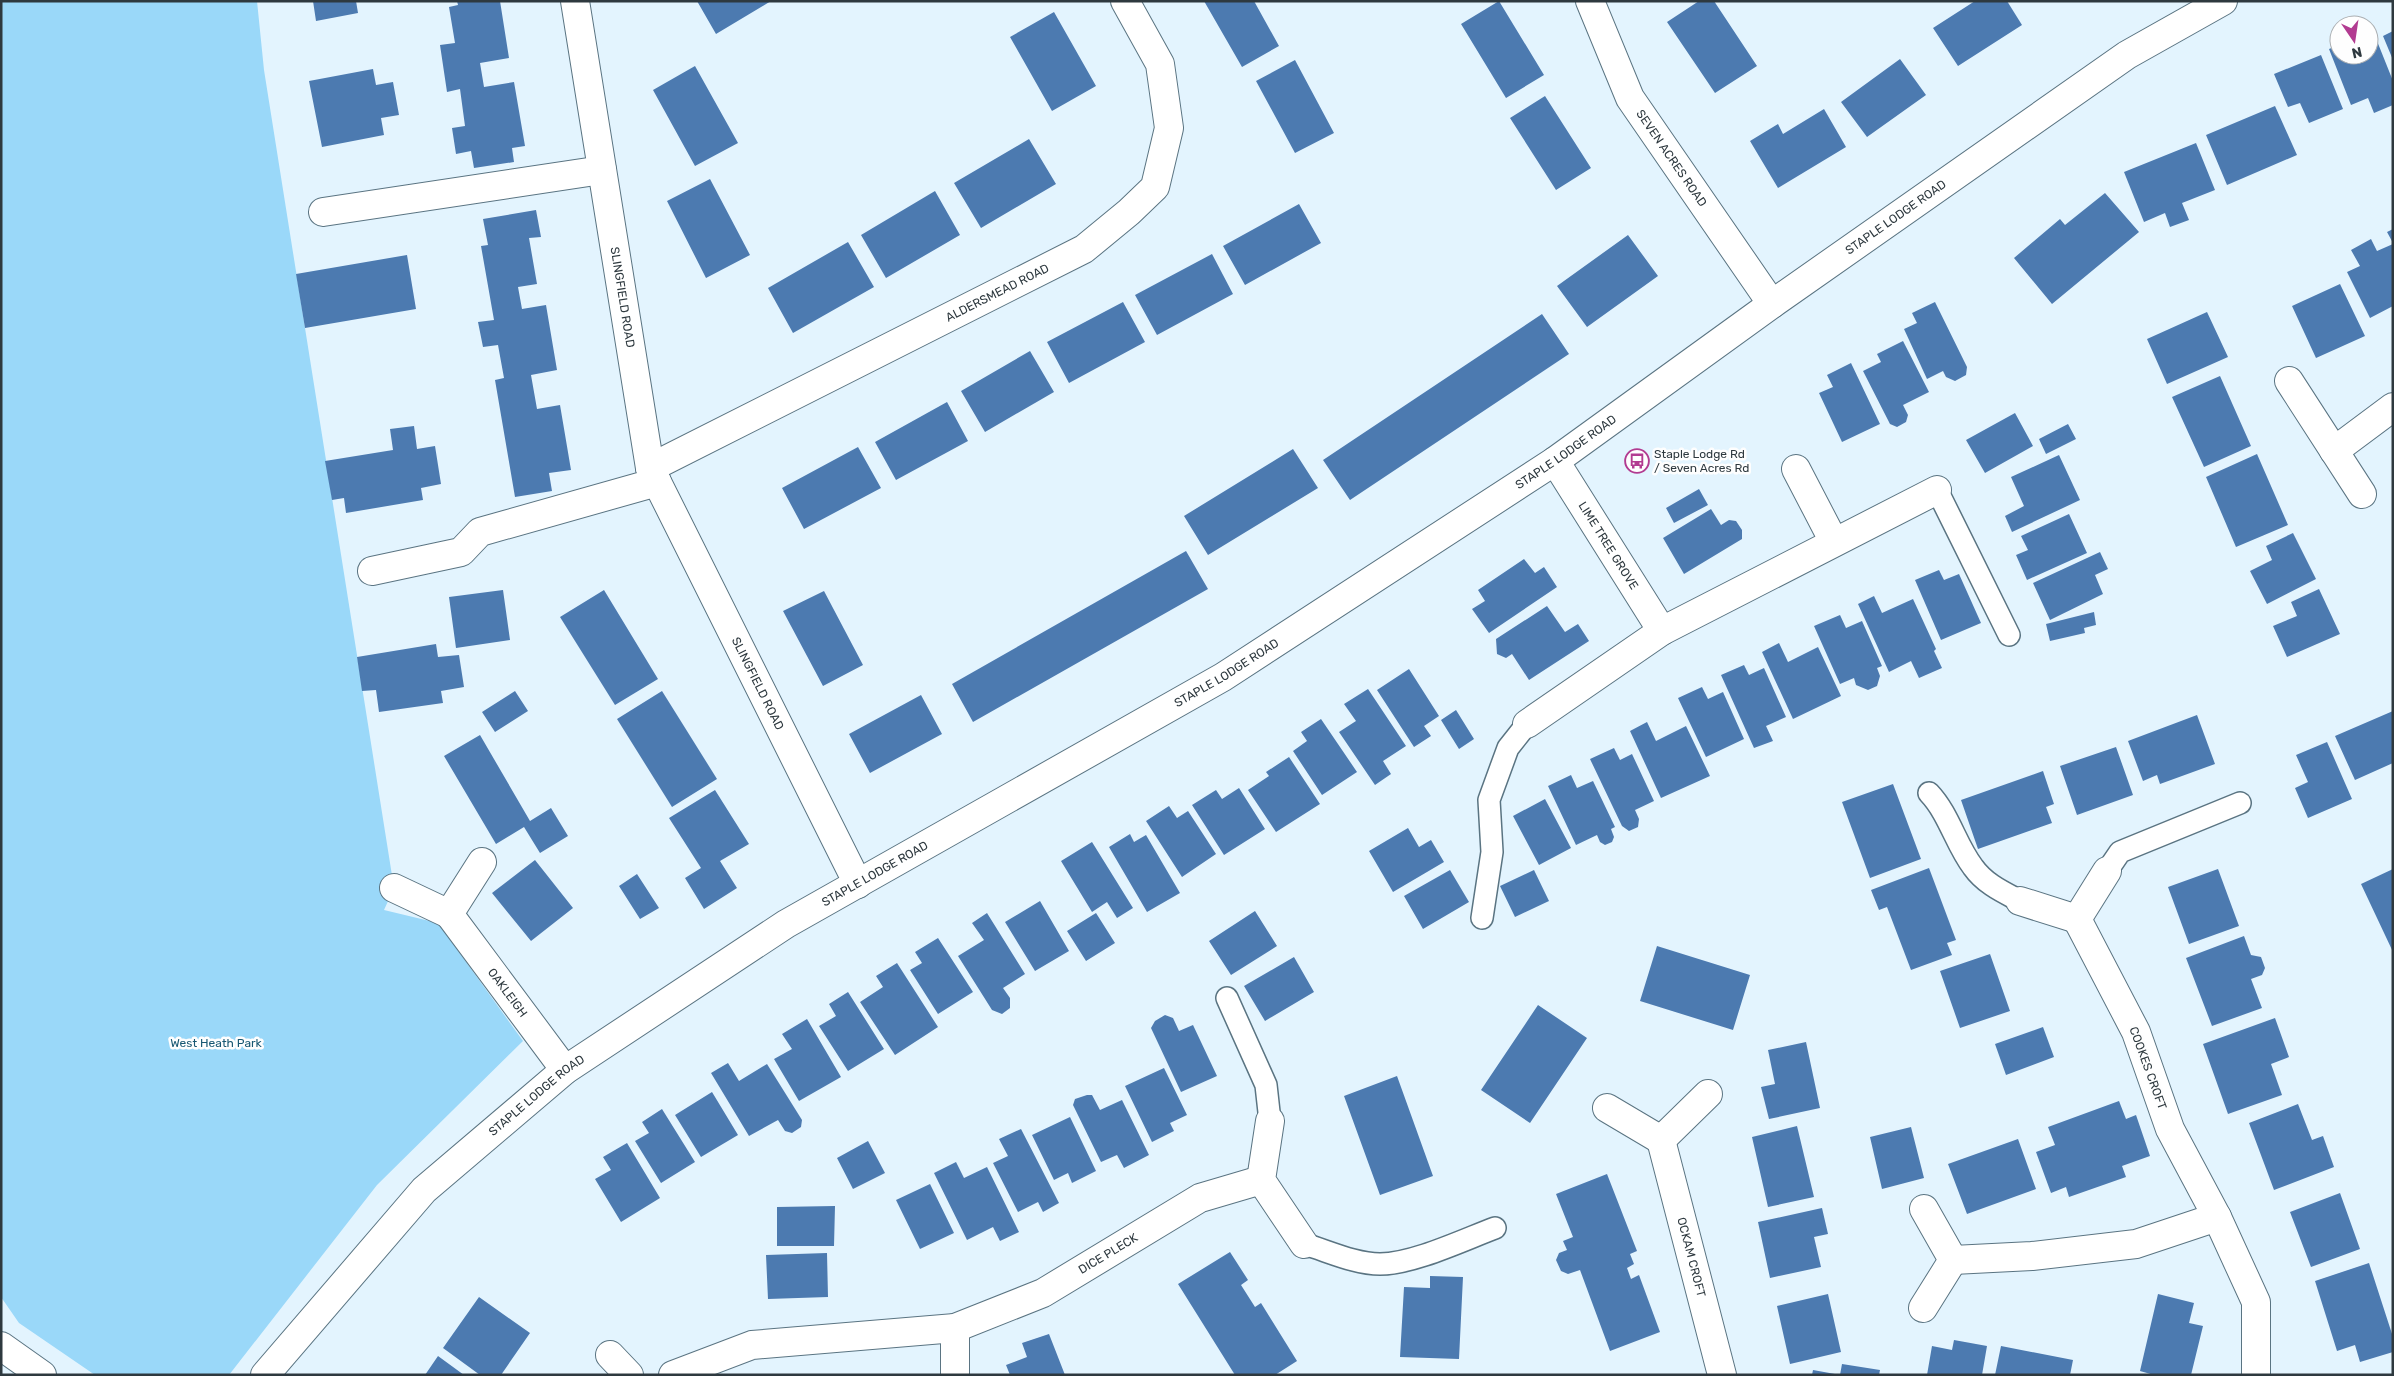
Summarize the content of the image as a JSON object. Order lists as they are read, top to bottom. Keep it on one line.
{"streets":{"street":["SEVEN ACRES ROAD","STAPLE LODGE ROAD","ALDERSMEAD ROAD","SLINGFIELD ROAD","LIME TREE GROVE","OAKLEIGH","COOKES CROFT","DICE PLECK","OCKAM CROFT"]},"crossings":[["SEVEN ACRES ROAD","STAPLE LODGE ROAD"],["STAPLE LODGE ROAD","SLINGFIELD ROAD"],["STAPLE LODGE ROAD","LIME TREE GROVE"],["STAPLE LODGE ROAD","OAKLEIGH"],["ALDERSMEAD ROAD","SLINGFIELD ROAD"]],"parks":["West Heath Park"],"places":{"bus stop":["Staple Lodge Rd / Seven Acres Rd"]},"north":"bottom"}
